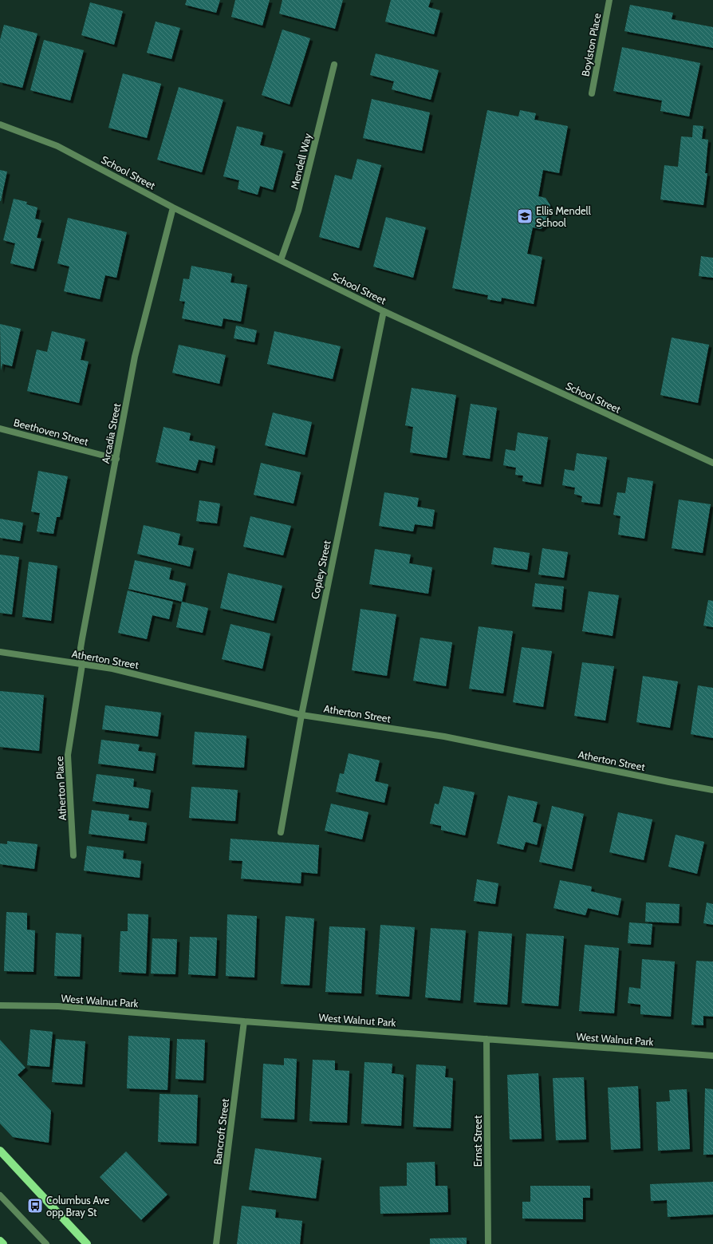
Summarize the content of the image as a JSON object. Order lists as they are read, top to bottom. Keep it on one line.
{"streets":{"street":["Boylston Place","Mendell Way","School Street","Beethoven Street","Arcadia Street","Copley Street","Atherton Street","Atherton Place","West Walnut Park","Bancroft Street","Ernst Street"]},"crossings":[["Mendell Way","School Street"],["School Street","Arcadia Street"],["School Street","Copley Street"],["Beethoven Street","Arcadia Street"],["Arcadia Street","Atherton Street"],["Arcadia Street","Atherton Place"],["Copley Street","Atherton Street"],["Atherton Street","Atherton Place"],["West Walnut Park","Bancroft Street"],["West Walnut Park","Ernst Street"]],"places":{"school or university":["Ellis Mendell School"],"bus stop":["Columbus Ave opp Bray St"]}}
